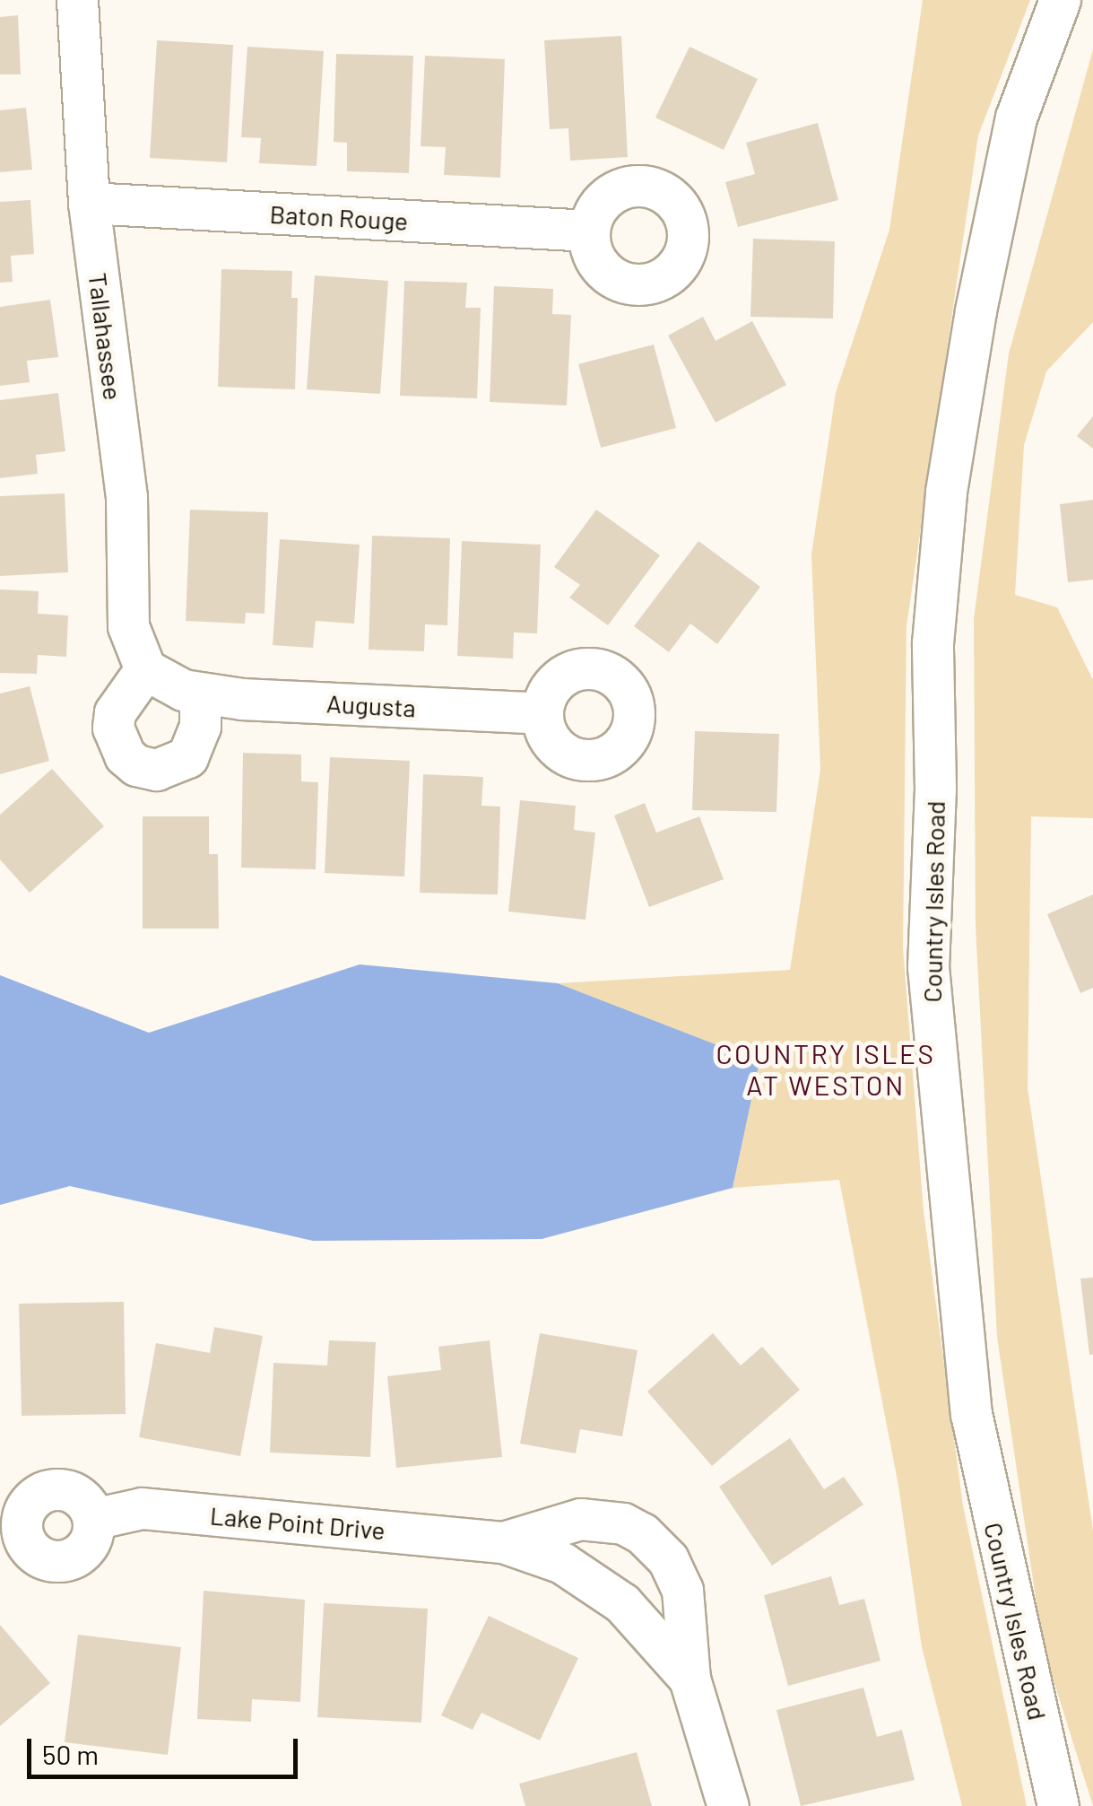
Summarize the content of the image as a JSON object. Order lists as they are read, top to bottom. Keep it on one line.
{"streets":{"street":["Baton Rouge","Tallahassee","Augusta","Country Isles Road","Lake Point Drive"]},"crossings":[["Baton Rouge","Tallahassee"],["Tallahassee","Augusta"]],"districts":["COUNTRY ISLES AT WESTON"],"scale_bar":"50 m"}
